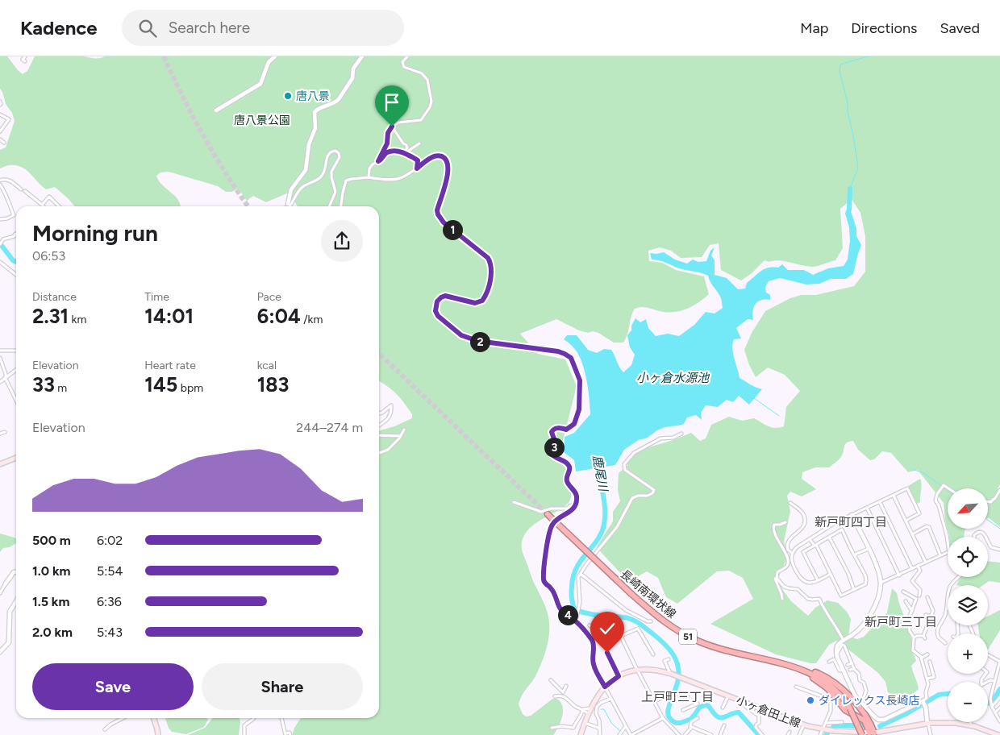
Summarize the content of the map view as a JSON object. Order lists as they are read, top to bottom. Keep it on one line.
{"streets":{"highway":["長崎南環状線","51"],"main road":["小ヶ倉田上線"]},"crossings":[["長崎南環状線","51"],["51","小ヶ倉田上線"]],"districts":["新戸町四丁目","新戸町三丁目","上戸町三丁目"],"water":["小ヶ倉水源池","鹿尾川"],"parks":["唐八景公園"],"places":["唐八景","ダイレックス長崎店"],"north":"bottom left","page":{"header":"Kadence","search":"Search here","nav":["Map","Directions","Saved"],"heading":["Morning run","06:53"],"pins":["1","2","3","4"],"stats":[["Distance","2.31 km"],["Time","14:01"],["Pace","6:04 /km"],["Elevation","33 m"],["Heart rate","145 bpm"],["kcal","183"]],"chart":["Elevation","244–274 m"],"map_buttons":["+","−"],"list":[{"name":"500 m","note":"6:02"},{"name":"1.0 km","note":"5:54"},{"name":"1.5 km","note":"6:36"},{"name":"2.0 km","note":"5:43"}],"buttons":["Save","Share"]}}
